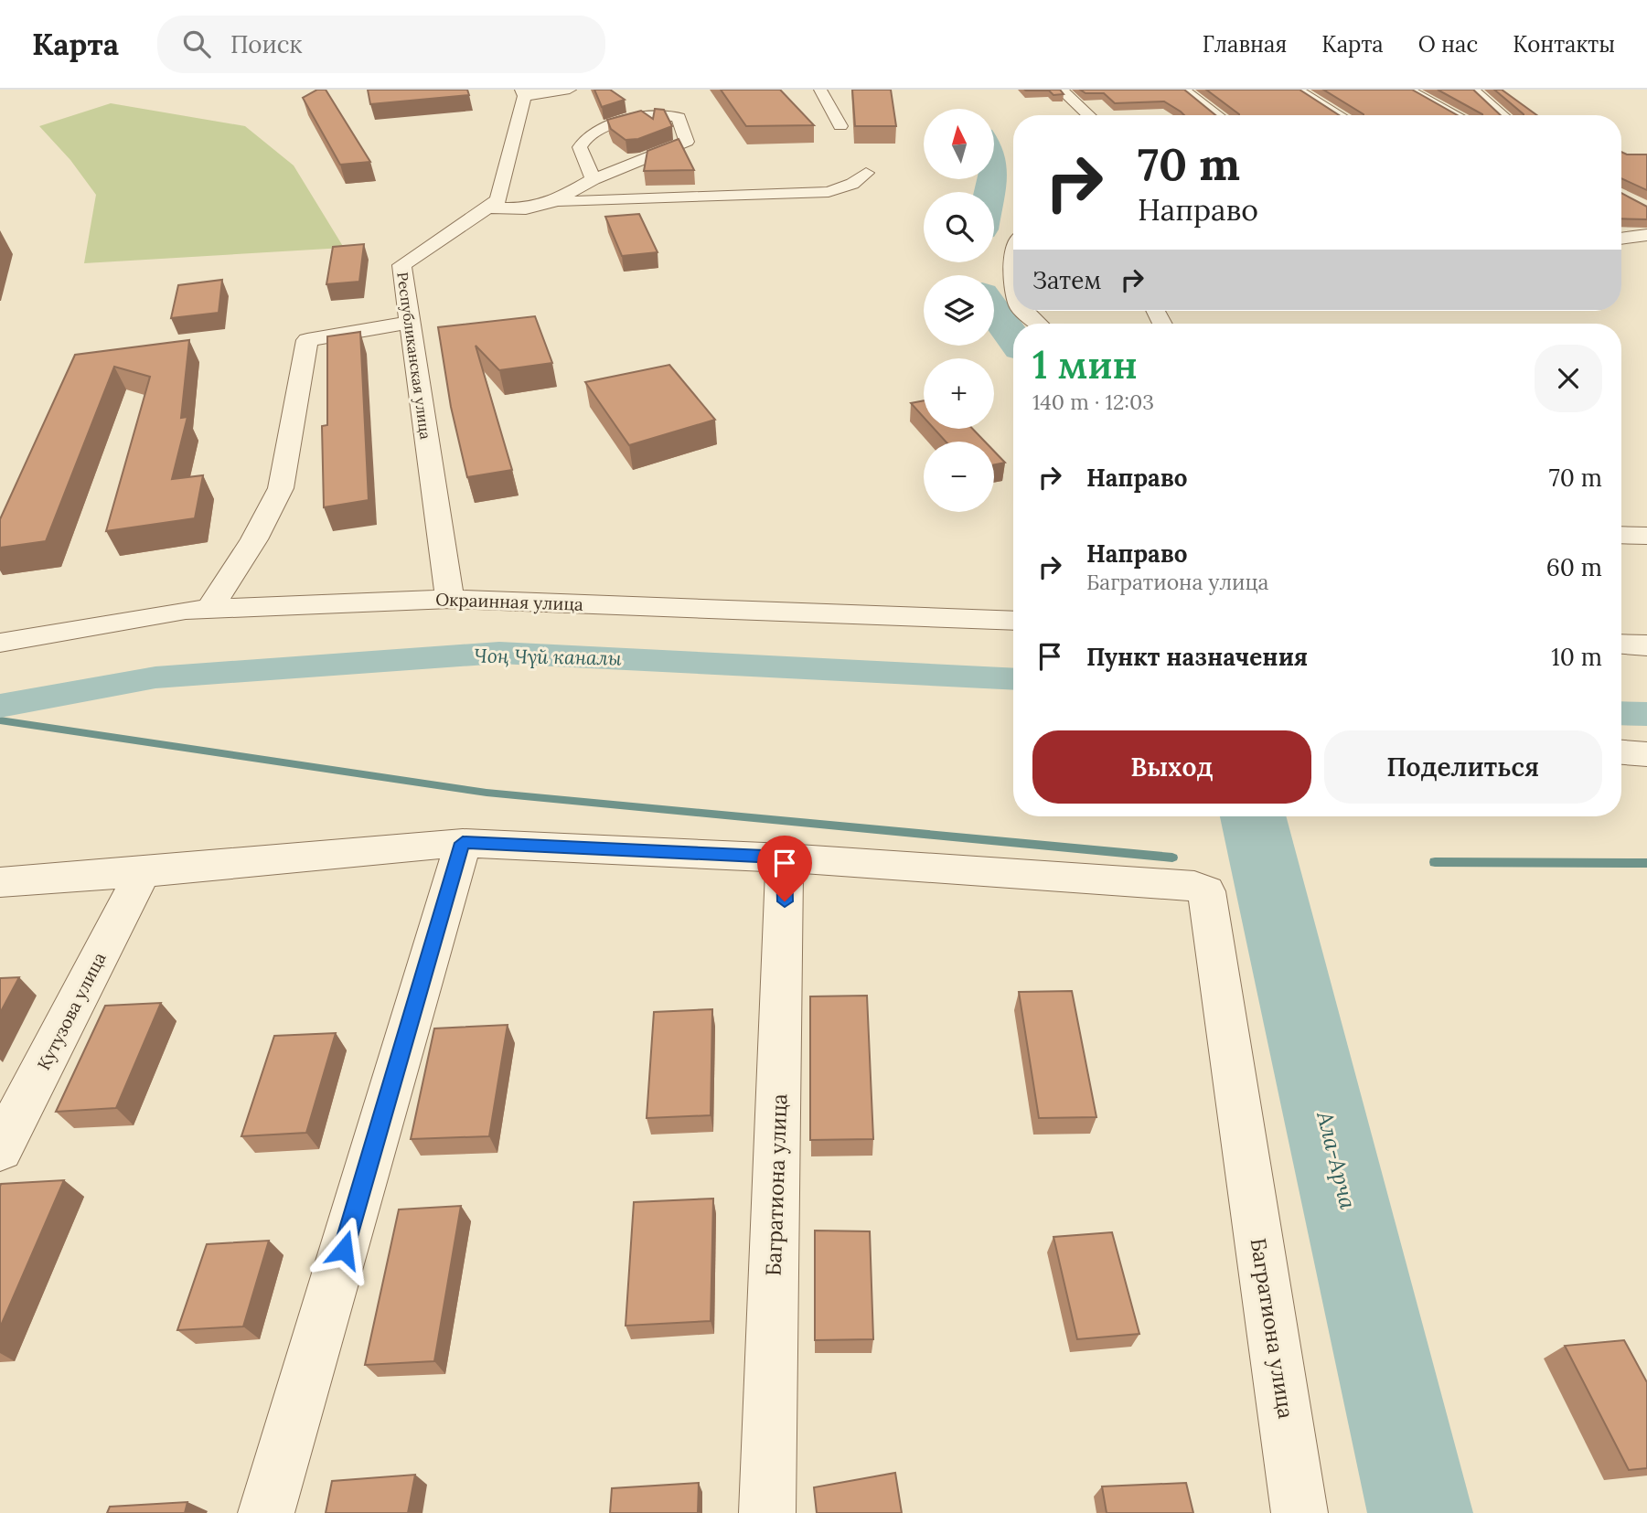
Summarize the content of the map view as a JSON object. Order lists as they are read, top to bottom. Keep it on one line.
{"streets":{"street":["Республиканская улица","Окраинная улица","Кутузова улица","Багратиона улица"]},"crossings":[["Республиканская улица","Окраинная улица"]],"water":["Чоң Чүй каналы","Ала-Арча"],"north":"top","page":{"header":"Карта","search":"Поиск","nav":["Главная","Карта","О нас","Контакты"],"map_buttons":["+","−"],"turn":["70 m","Направо"],"then":"Затем","heading":["1 мин","140 m · 12:03"],"list":[{"name":"Направо","value":"70 m"},{"name":"Направо","note":"Багратиона улица","value":"60 m"},{"name":"Пункт назначения","value":"10 m"}],"buttons":["Выход","Поделиться"]}}
